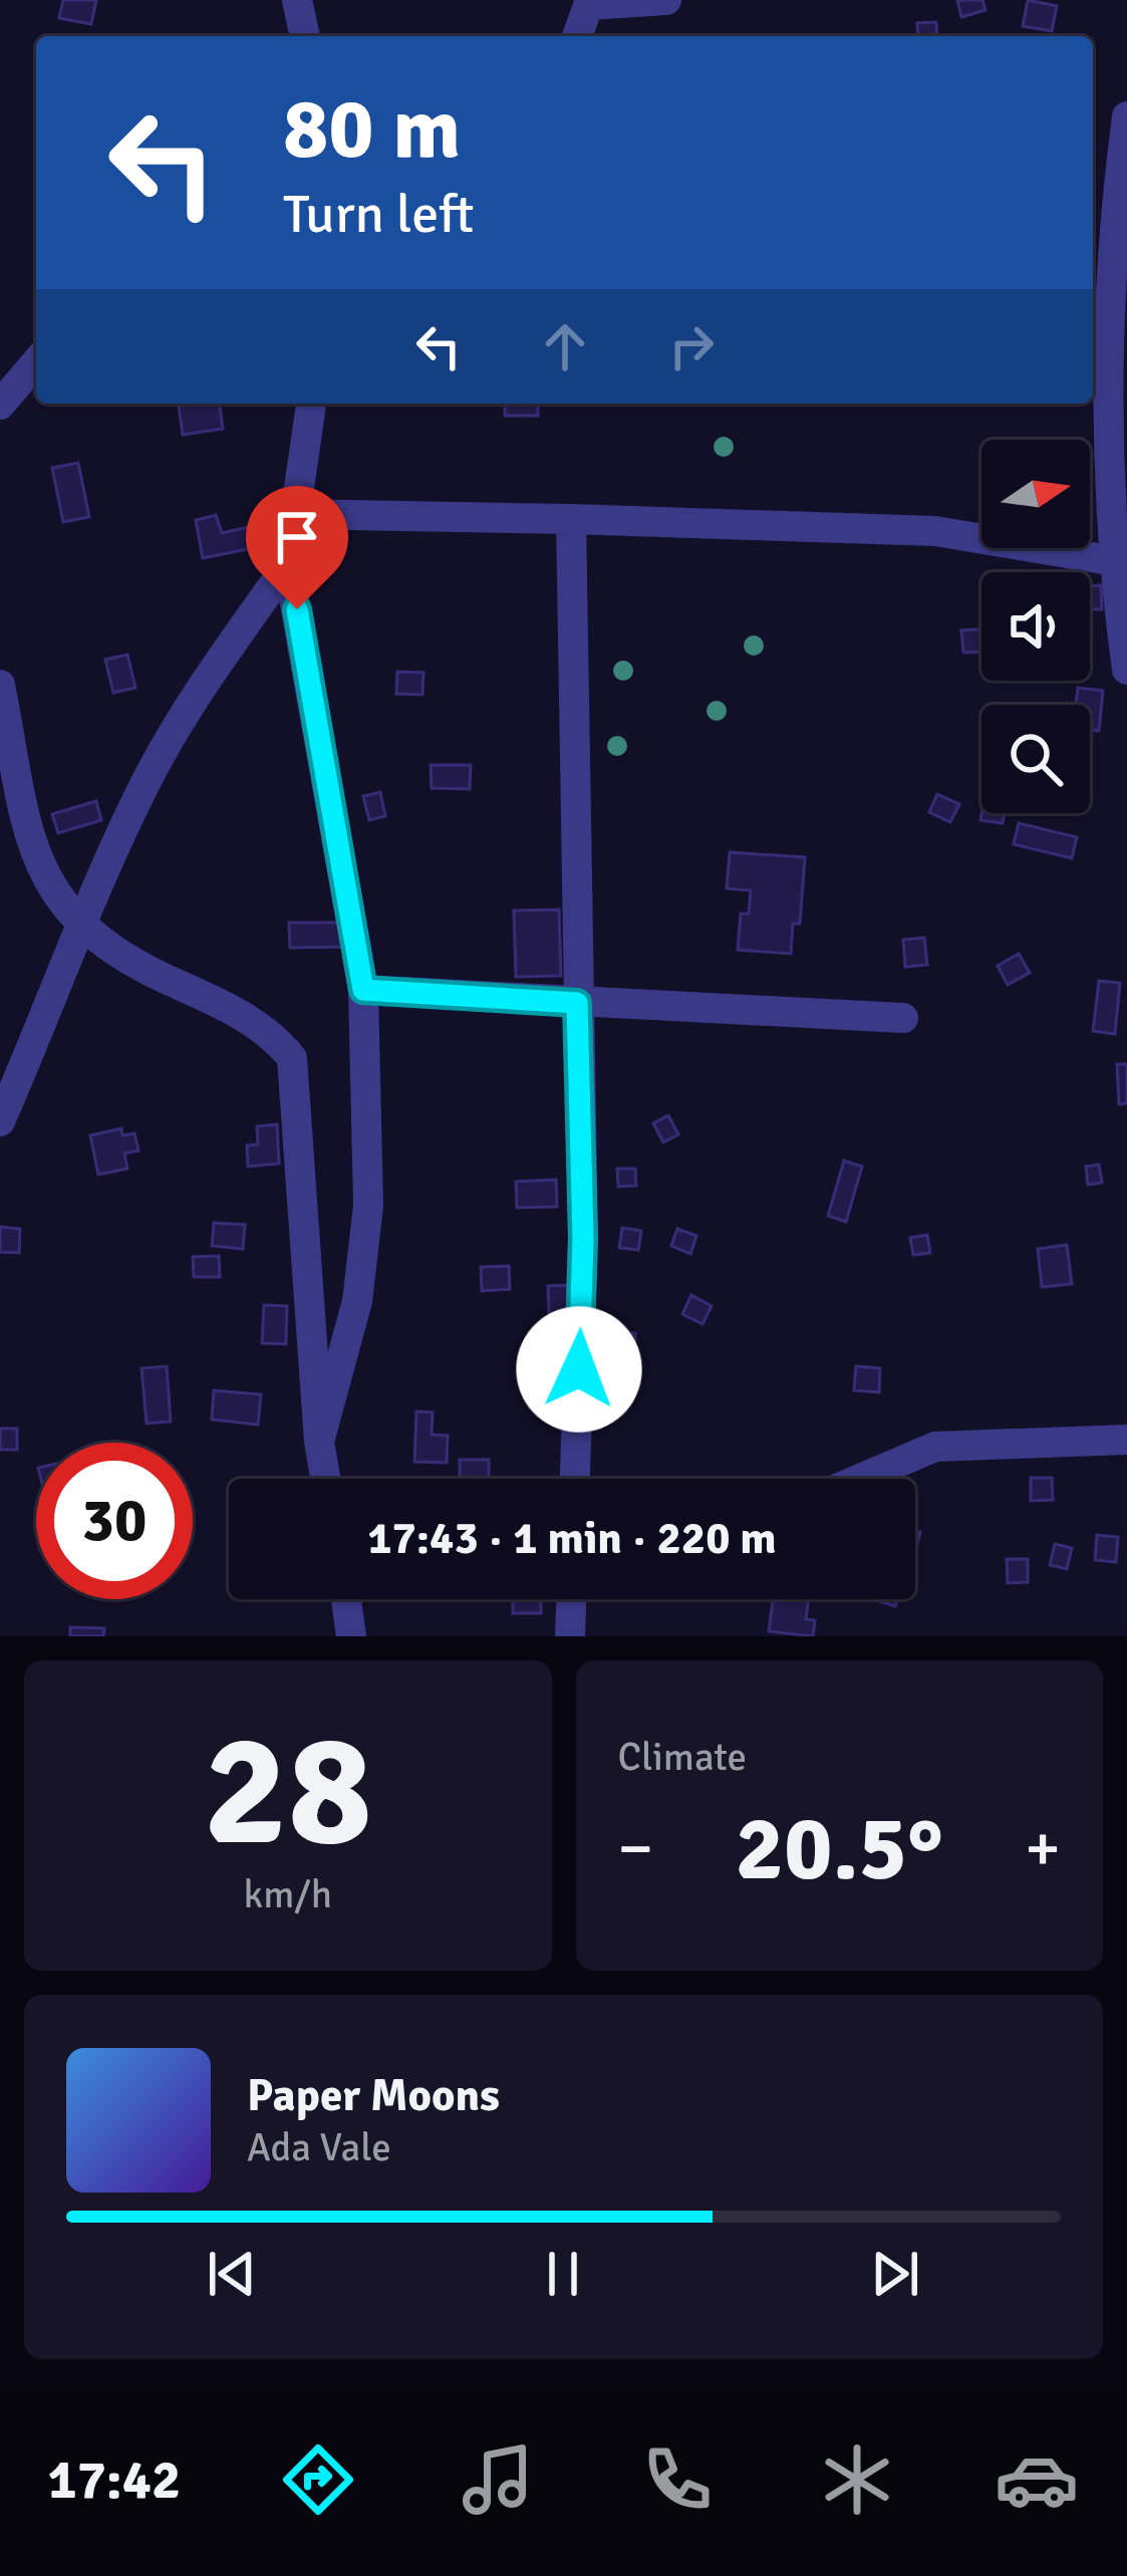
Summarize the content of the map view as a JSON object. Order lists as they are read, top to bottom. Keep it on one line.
{"north":"right","page":{"turn":["80 m","Turn left"],"limit":"30","trip":"17:43 · 1 min · 220 m","tile":[["28","km/h"],"Climate"],"heat":["−","20.5°","+"],"song":["Paper Moons","Ada Vale"],"tabs":"17:42"}}
